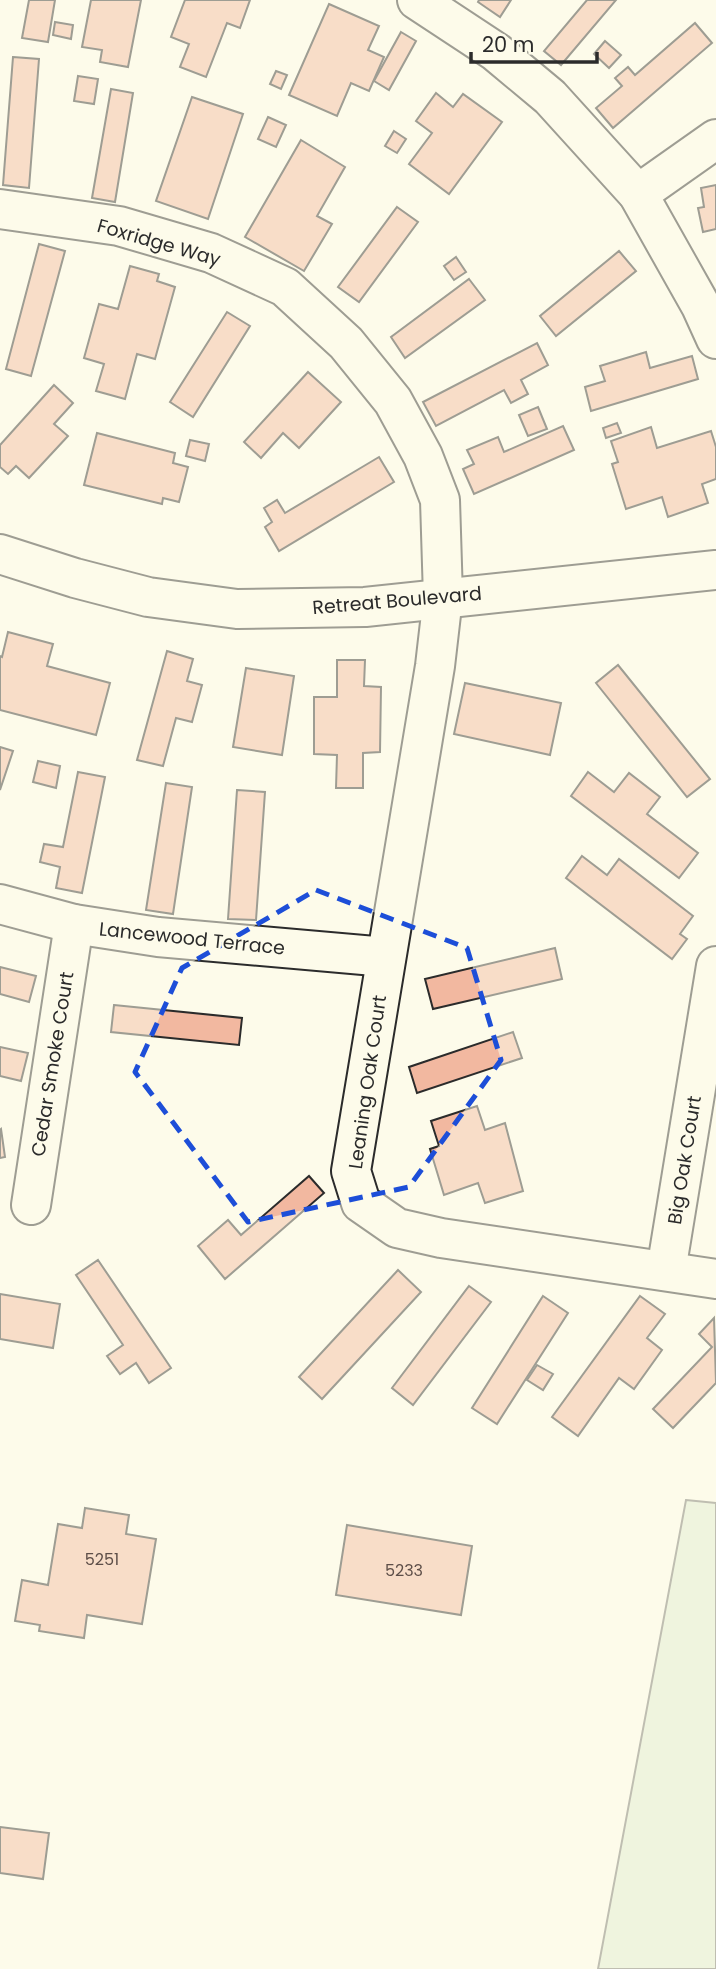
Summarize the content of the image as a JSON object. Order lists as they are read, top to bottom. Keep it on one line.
{"streets":{"street":["Foxridge Way","Retreat Boulevard","Lancewood Terrace","Cedar Smoke Court","Leaning Oak Court","Big Oak Court"]},"crossings":[["Foxridge Way","Retreat Boulevard"],["Foxridge Way","Leaning Oak Court"],["Retreat Boulevard","Leaning Oak Court"],["Lancewood Terrace","Cedar Smoke Court"],["Lancewood Terrace","Leaning Oak Court"],["Leaning Oak Court","Big Oak Court"]],"house_numbers":["5251","5233"],"scale_bar":"20 m"}
